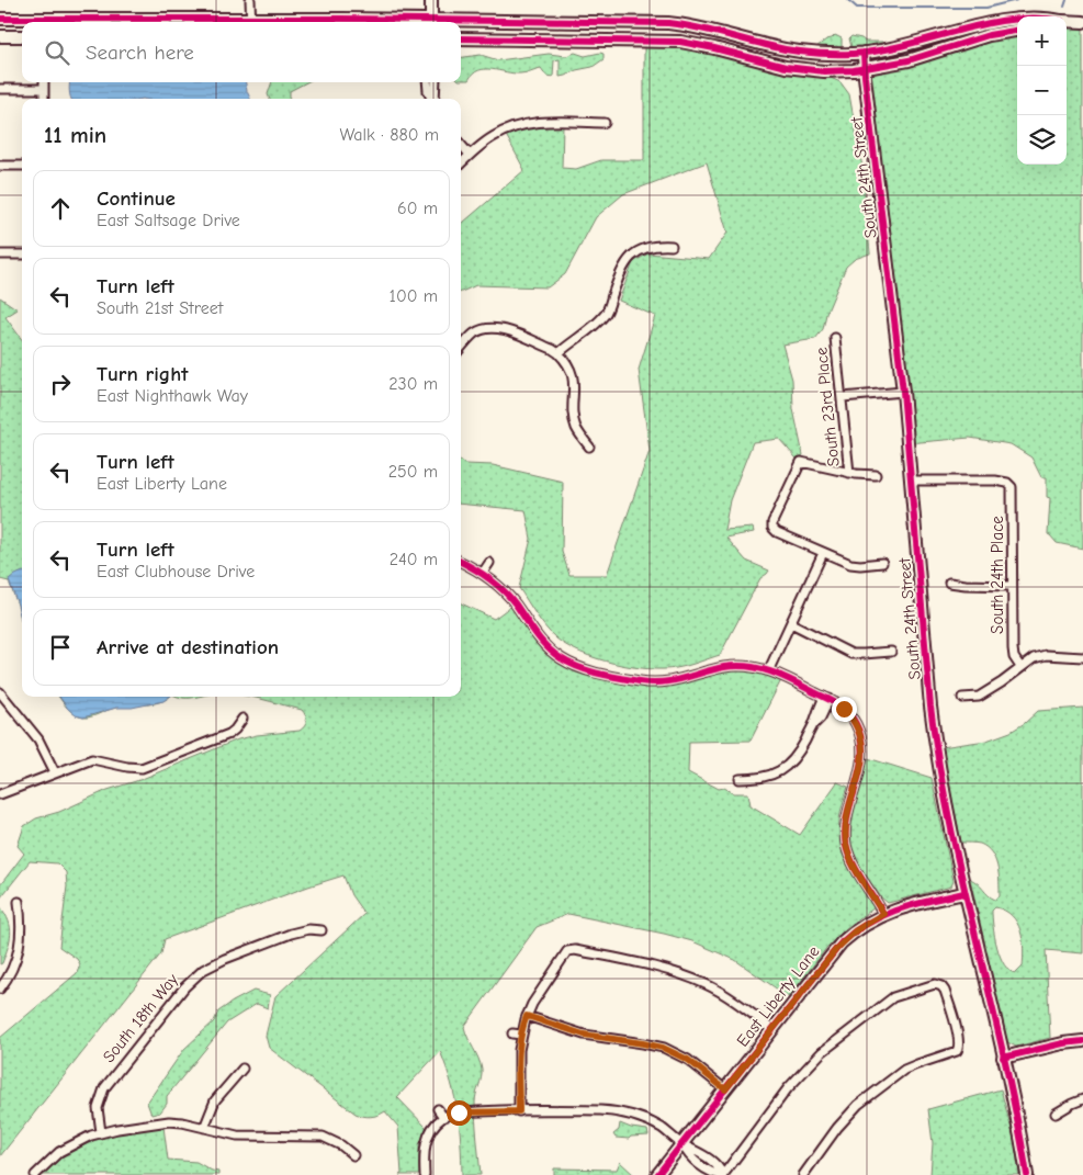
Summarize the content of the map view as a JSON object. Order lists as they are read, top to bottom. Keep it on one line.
{"streets":{"main road":["South 24th Street","East Liberty Lane"],"street":["South 23rd Place","South 24th Place","South 18th Way"]},"crossings":[["South 24th Street","South 24th Place"],["South 24th Street","East Liberty Lane"]],"page":{"map_buttons":["+","−"],"search":"Search here","heading":["11 min","Walk · 880 m"],"list":[["Continue","East Saltsage Drive","60 m"],["Turn left","South 21st Street","100 m"],["Turn right","East Nighthawk Way","230 m"],["Turn left","East Liberty Lane","250 m"],["Turn left","East Clubhouse Drive","240 m"],"Arrive at destination"]}}
